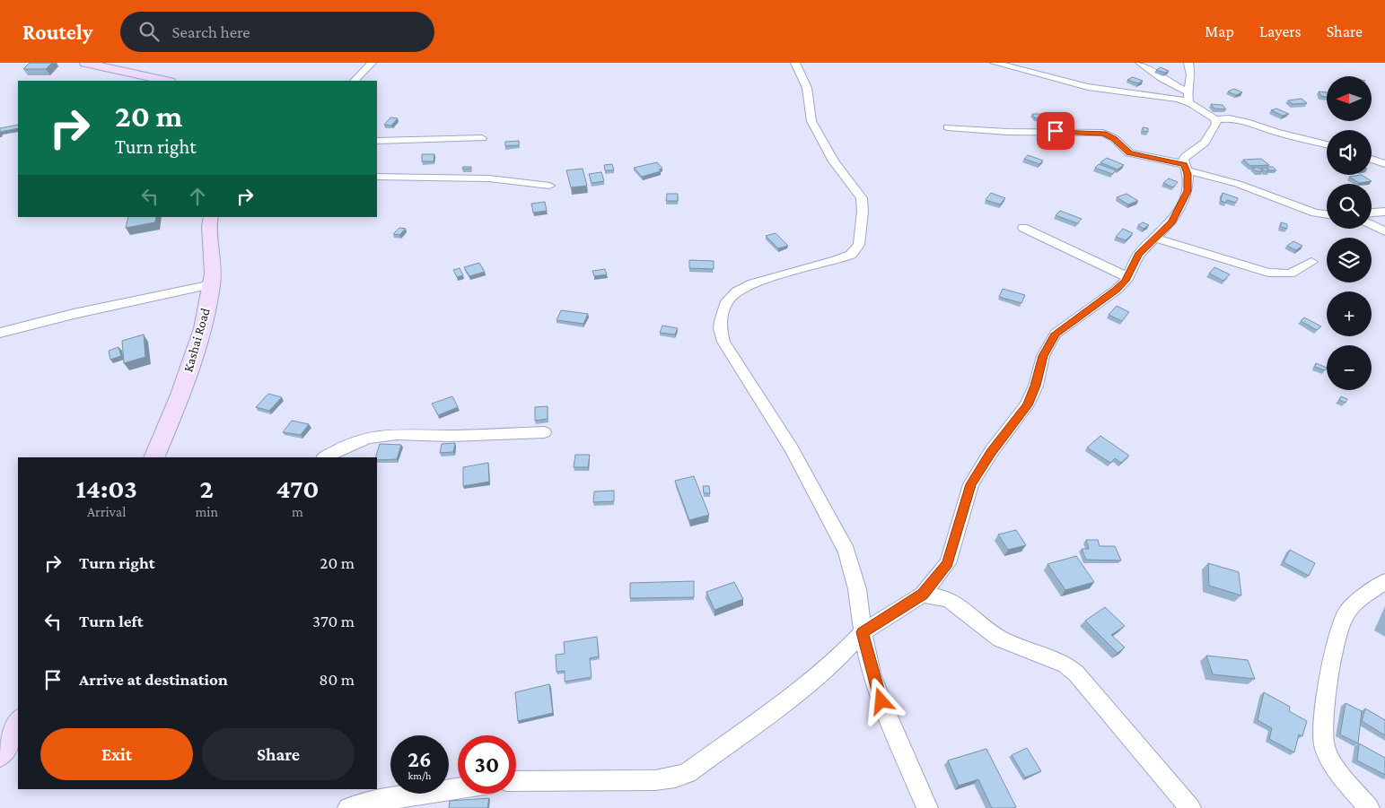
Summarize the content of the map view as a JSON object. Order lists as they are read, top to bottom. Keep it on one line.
{"streets":{"street":["Kashai Road"]},"north":"left","page":{"header":"Routely","search":"Search here","nav":["Map","Layers","Share"],"map_buttons":["+","−"],"turn":["20 m","Turn right"],"eta":["14:03","Arrival","2","min","470","m"],"list":[{"name":"Turn right","value":"20 m"},{"name":"Turn left","value":"370 m"},{"name":"Arrive at destination","value":"80 m"}],"buttons":["Exit","Share"],"speed":"26 km/h","limit":"30"}}
